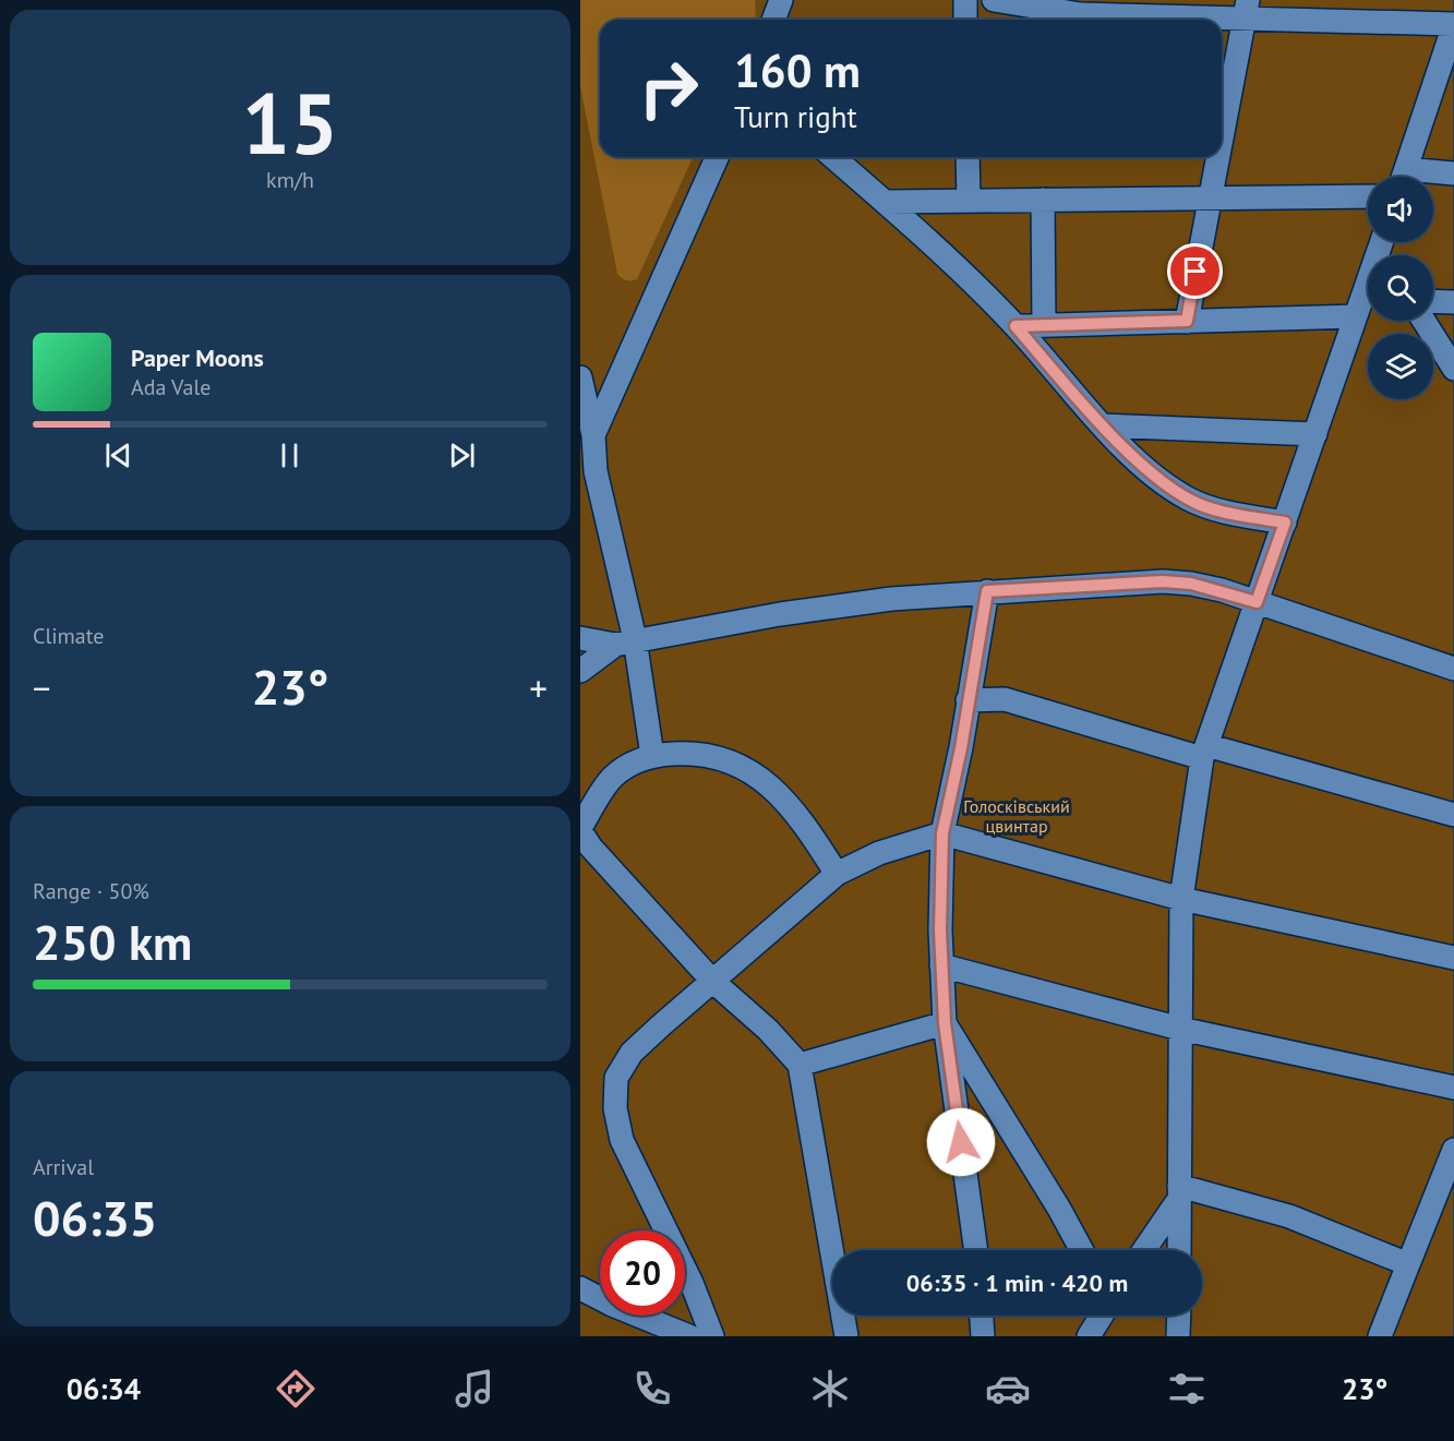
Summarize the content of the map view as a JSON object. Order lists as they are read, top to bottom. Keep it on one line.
{"parks":["Голосківський цвинтар"],"page":{"tile":[["15","km/h"],"Climate",["Range · 50%","250 km"],["Arrival","06:35"]],"turn":["160 m","Turn right"],"song":["Paper Moons","Ada Vale"],"heat":["−","23°","+"],"limit":"20","trip":"06:35 · 1 min · 420 m","tabs":["06:34","23°"]}}
